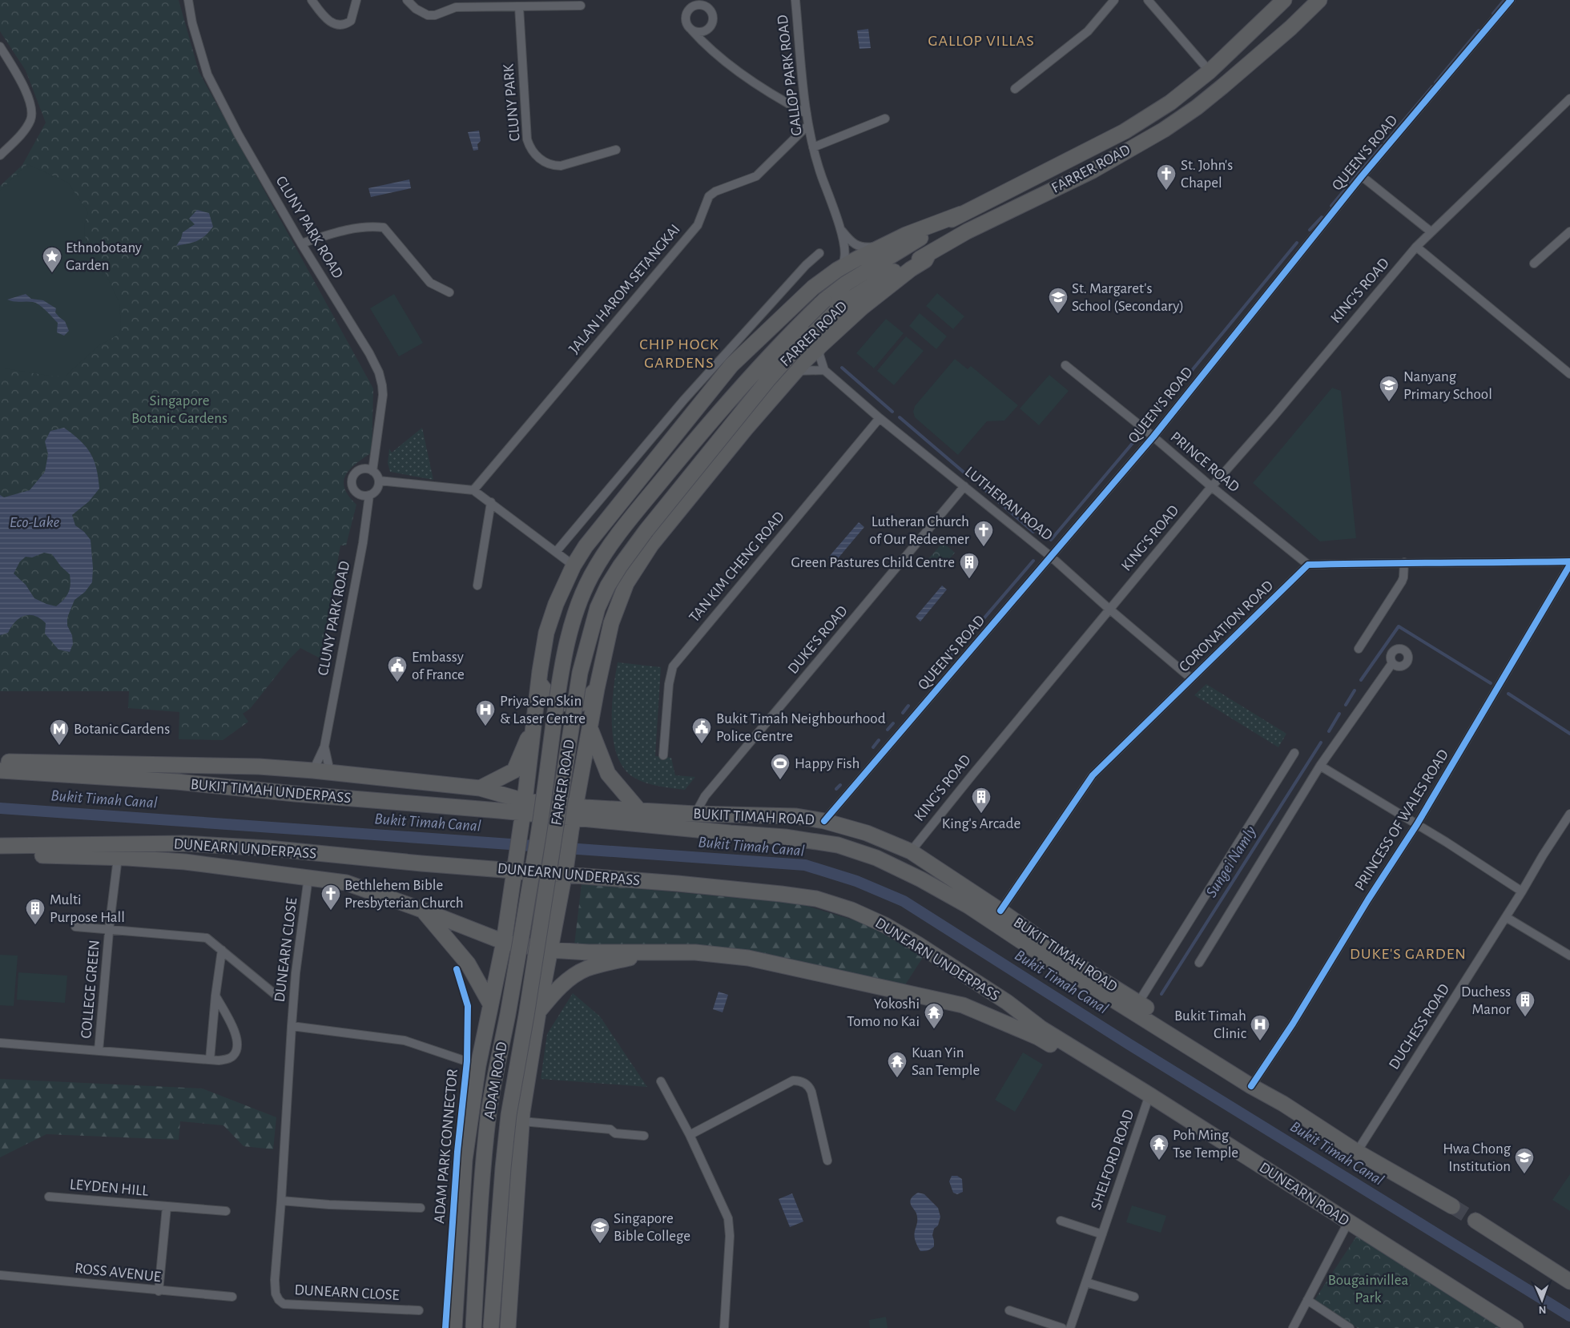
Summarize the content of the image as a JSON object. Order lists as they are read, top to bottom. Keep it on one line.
{"streets":{"highway":["FARRER ROAD","BUKIT TIMAH UNDERPASS","BUKIT TIMAH ROAD","DUNEARN UNDERPASS","ADAM ROAD","DUNEARN ROAD"],"street":["GALLOP PARK ROAD","CLUNY PARK","QUEEN'S ROAD","CLUNY PARK ROAD","JALAN HAROM SETANGKAI","KING'S ROAD","PRINCE ROAD","LUTHERAN ROAD","TAN KIM CHENG ROAD","CORONATION ROAD","DUKE'S ROAD","PRINCESS OF WALES ROAD","DUNEARN CLOSE","COLLEGE GREEN","DUCHESS ROAD","SHELFORD ROAD","LEYDEN HILL","ROSS AVENUE"],"cycle path":["ADAM PARK CONNECTOR"]},"crossings":[["GALLOP PARK ROAD","JALAN HAROM SETANGKAI"],["QUEEN'S ROAD","PRINCE ROAD"],["QUEEN'S ROAD","LUTHERAN ROAD"],["QUEEN'S ROAD","BUKIT TIMAH ROAD"],["FARRER ROAD","ADAM ROAD"],["CLUNY PARK ROAD","BUKIT TIMAH ROAD"],["KING'S ROAD","PRINCE ROAD"],["KING'S ROAD","LUTHERAN ROAD"],["KING'S ROAD","BUKIT TIMAH ROAD"],["PRINCE ROAD","CORONATION ROAD"],["LUTHERAN ROAD","TAN KIM CHENG ROAD"],["LUTHERAN ROAD","CORONATION ROAD"],["LUTHERAN ROAD","DUKE'S ROAD"],["CORONATION ROAD","BUKIT TIMAH ROAD"],["DUKE'S ROAD","BUKIT TIMAH ROAD"],["BUKIT TIMAH UNDERPASS","BUKIT TIMAH ROAD"],["BUKIT TIMAH ROAD","PRINCESS OF WALES ROAD"],["BUKIT TIMAH ROAD","DUCHESS ROAD"],["DUNEARN UNDERPASS","DUNEARN ROAD"],["SHELFORD ROAD","DUNEARN ROAD"],["LEYDEN HILL","ROSS AVENUE"]],"districts":["GALLOP VILLAS","CHIP HOCK GARDENS","DUKE'S GARDEN"],"water":["Eco-Lake","Bukit Timah Canal","Sungei Namly"],"parks":["Singapore Botanic Gardens","Bougainvillea Park"],"places":{"church":["St. John's Chapel","Lutheran Church of Our Redeemer","Bethlehem Bible Presbyterian Church"],"place":["Ethnobotany Garden"],"school or university":["St. Margaret's School (Secondary)","Nanyang Primary School","Hwa Chong Institution","Singapore Bible College"],"building":["Green Pastures Child Centre","King's Arcade","Multi Purpose Hall","Duchess Manor"],"public building":["Embassy of France","Bukit Timah Neighbourhood Police Centre"],"hospital":["Priya Sen Skin & Laser Centre","Bukit Timah Clinic"],"metro station":["Botanic Gardens"],"sports":["Happy Fish"],"temple":["Yokoshi Tomo no Kai","Kuan Yin San Temple","Poh Ming Tse Temple"]},"north":"bottom"}
